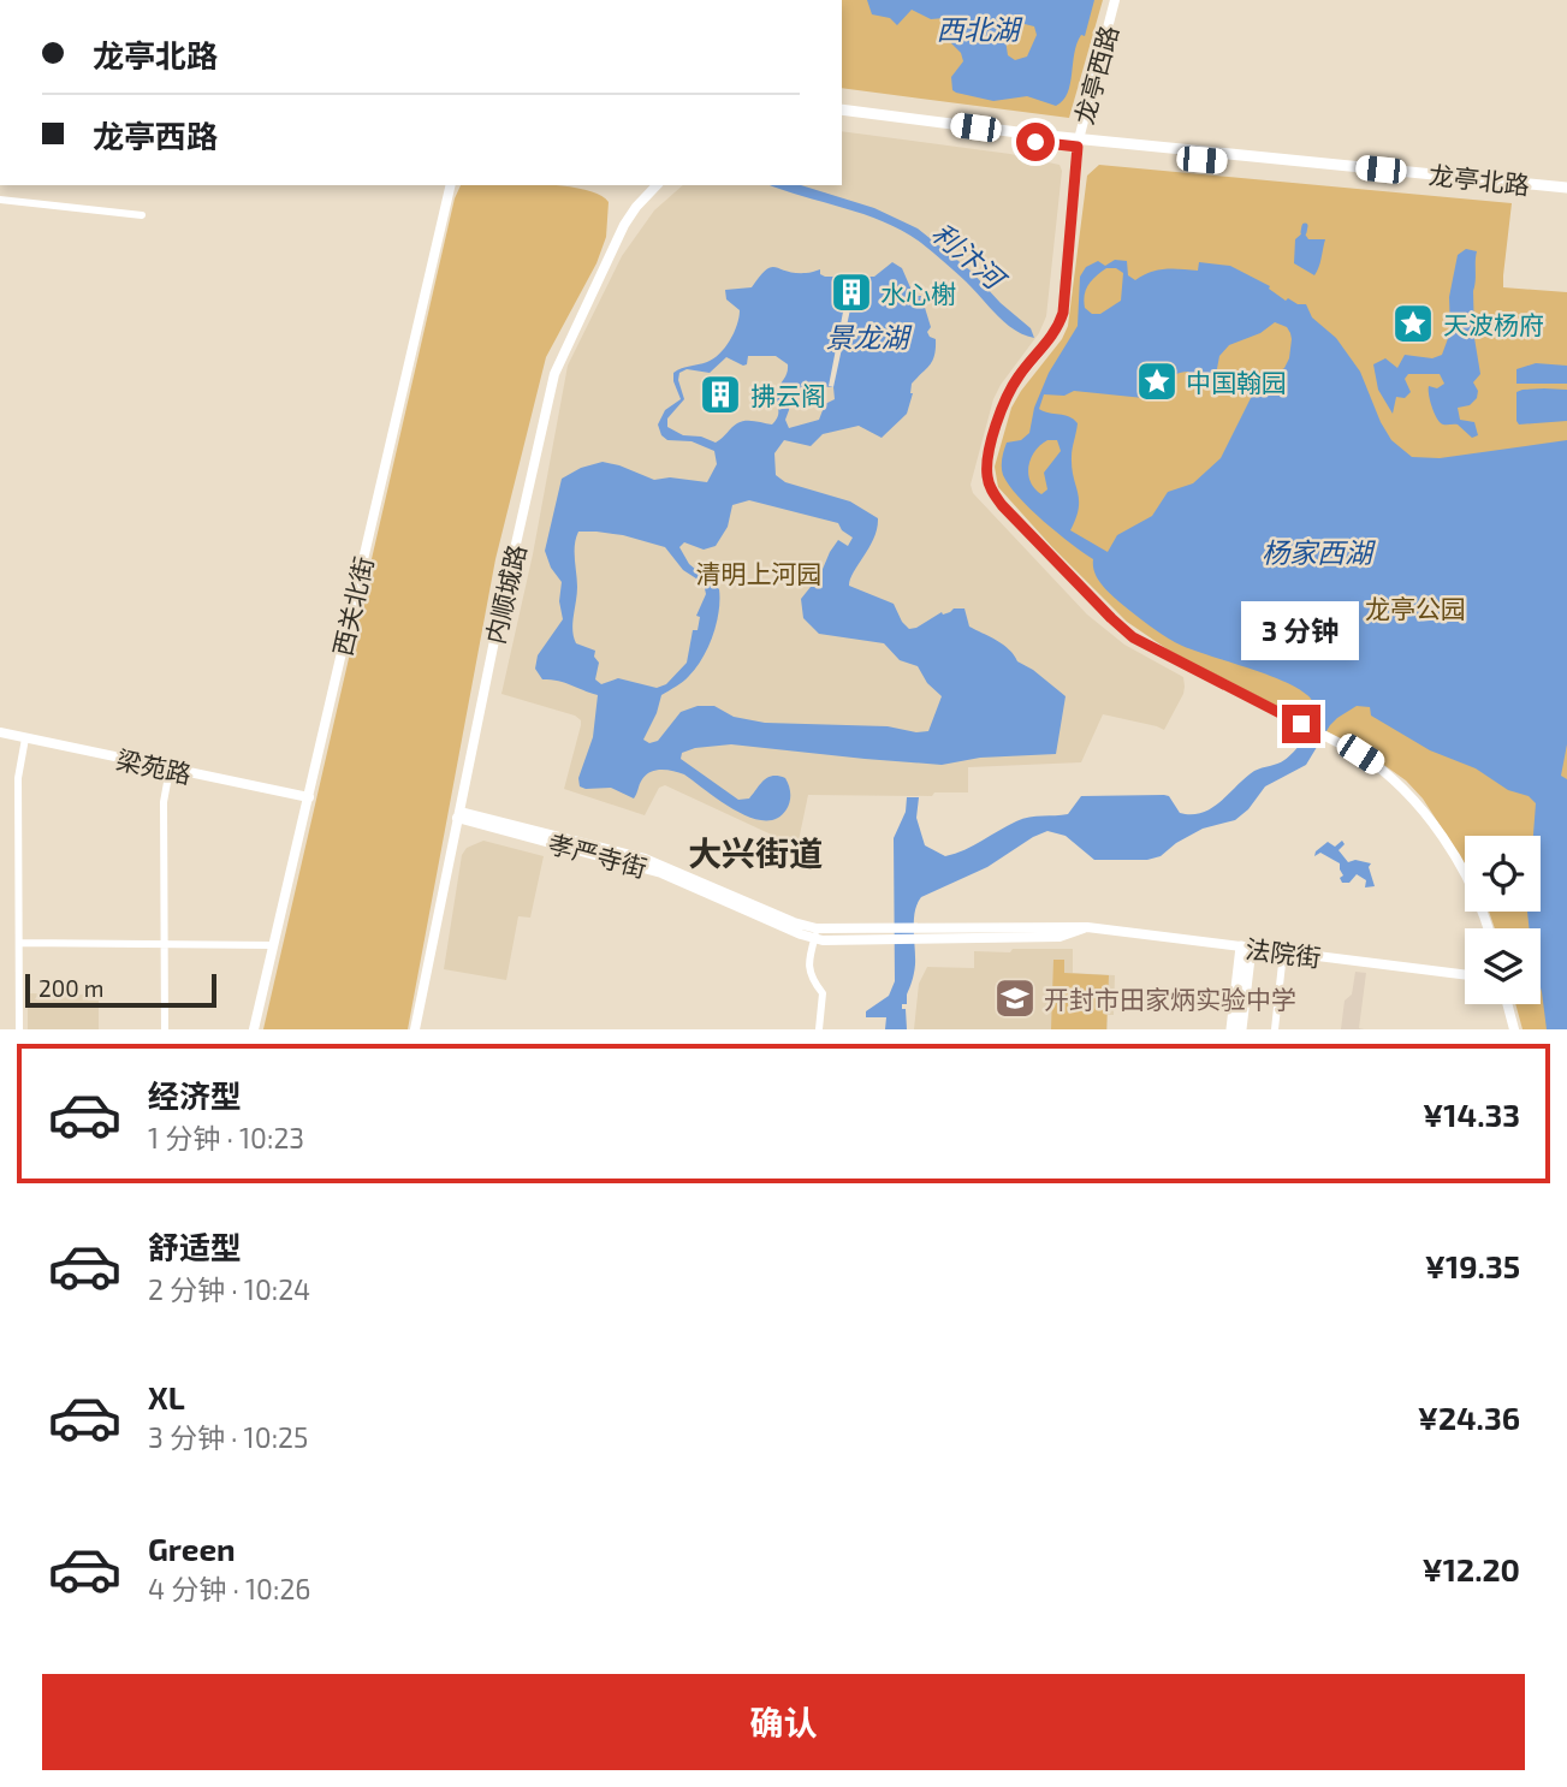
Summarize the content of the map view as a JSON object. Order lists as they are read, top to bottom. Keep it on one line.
{"streets":{"main road":["龙亭北路"],"street":["龙亭西路","内顺城路","西关北街","梁苑路","孝严寺街","法院街"]},"crossings":[["龙亭西路","龙亭北路"],["内顺城路","孝严寺街"],["西关北街","梁苑路"],["孝严寺街","法院街"]],"districts":["大兴街道"],"water":["西北湖","利汴河","景龙湖","杨家西湖"],"parks":["清明上河园","龙亭公园"],"places":{"building":["水心榭","拂云阁"],"place":["天波杨府","中国翰园"],"school or university":["开封市田家炳实验中学"]},"scale_bar":"200 m","page":{"banner":["龙亭北路","龙亭西路"],"bubble":"3 分钟","scale":"200 m","list":[{"name":"经济型","note":"1 分钟 · 10:23","value":"¥14.33"},{"name":"舒适型","note":"2 分钟 · 10:24","value":"¥19.35"},{"name":"XL","note":"3 分钟 · 10:25","value":"¥24.36"},{"name":"Green","note":"4 分钟 · 10:26","value":"¥12.20"}],"buttons":"确认"}}
